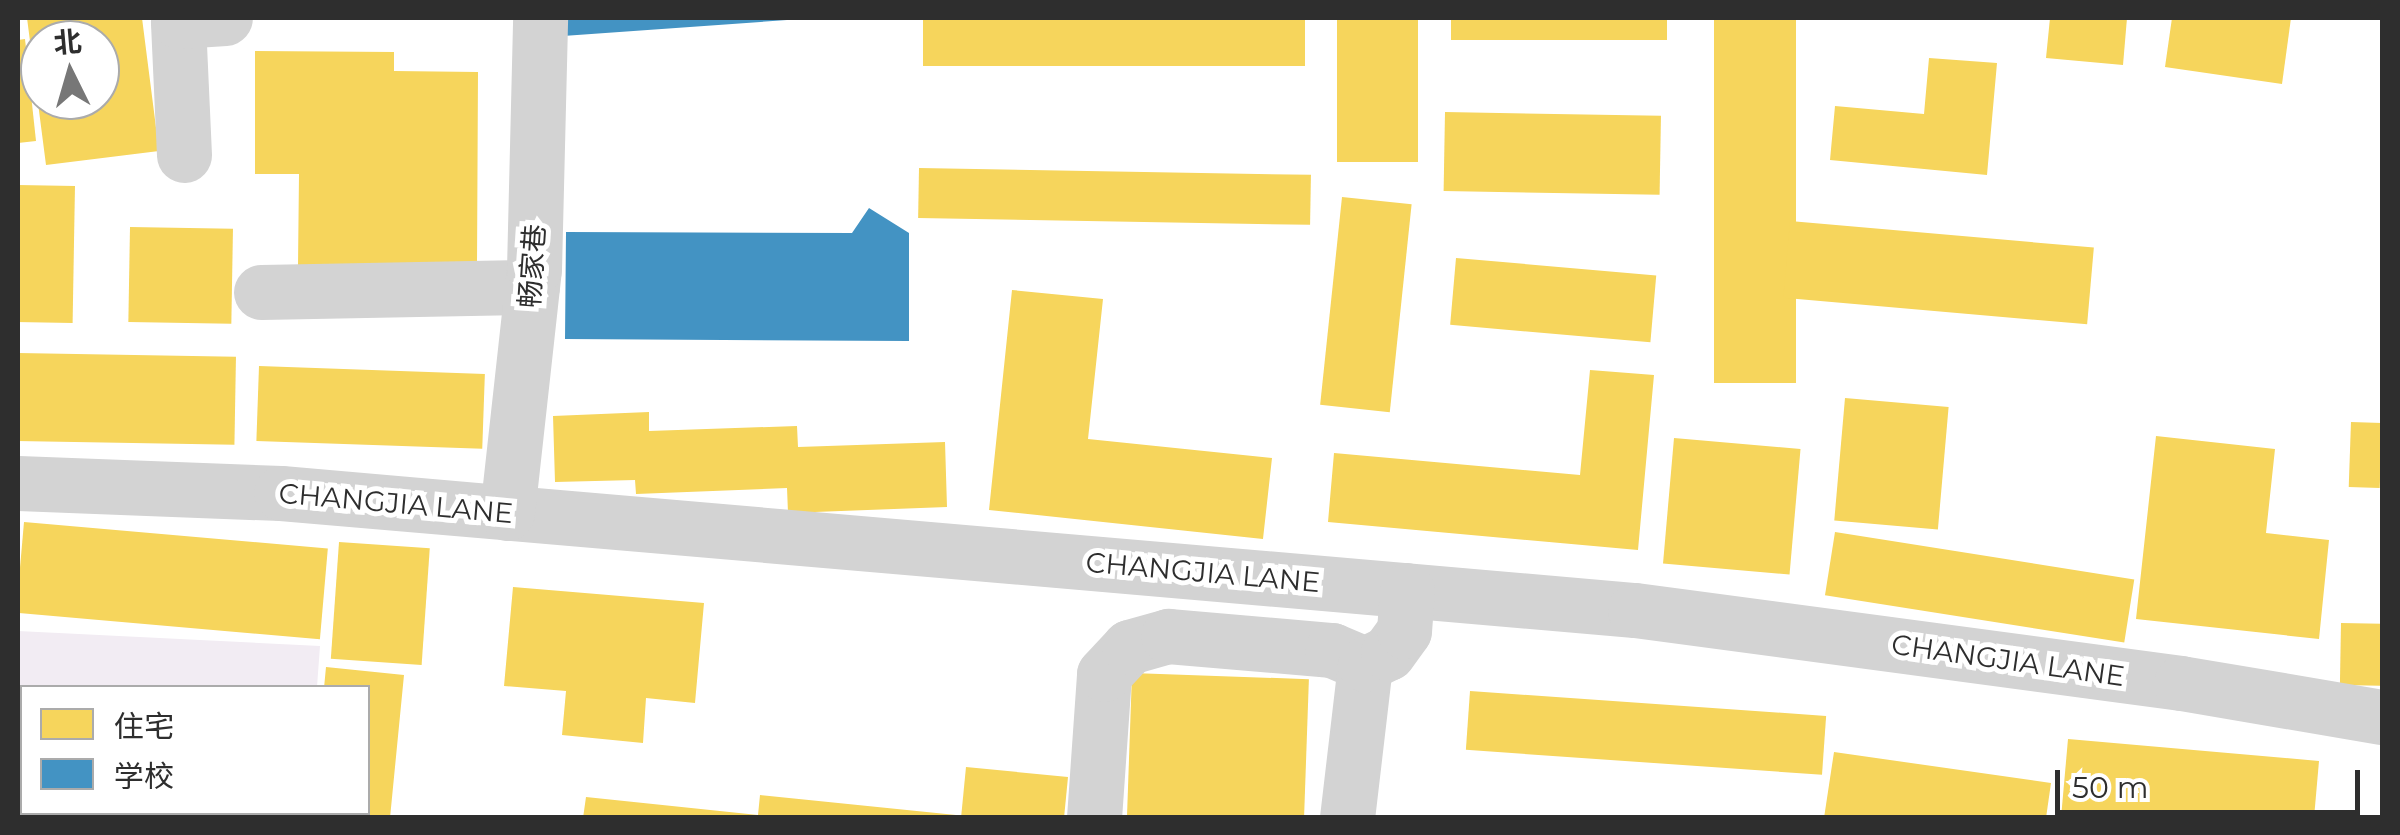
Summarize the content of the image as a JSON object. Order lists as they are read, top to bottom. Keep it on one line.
{"streets":{"street":["畅家巷","CHANGJIA LANE"]},"crossings":[["畅家巷","CHANGJIA LANE"]],"legend":["住宅","学校"],"scale_bar":"50 m","north":"top"}
